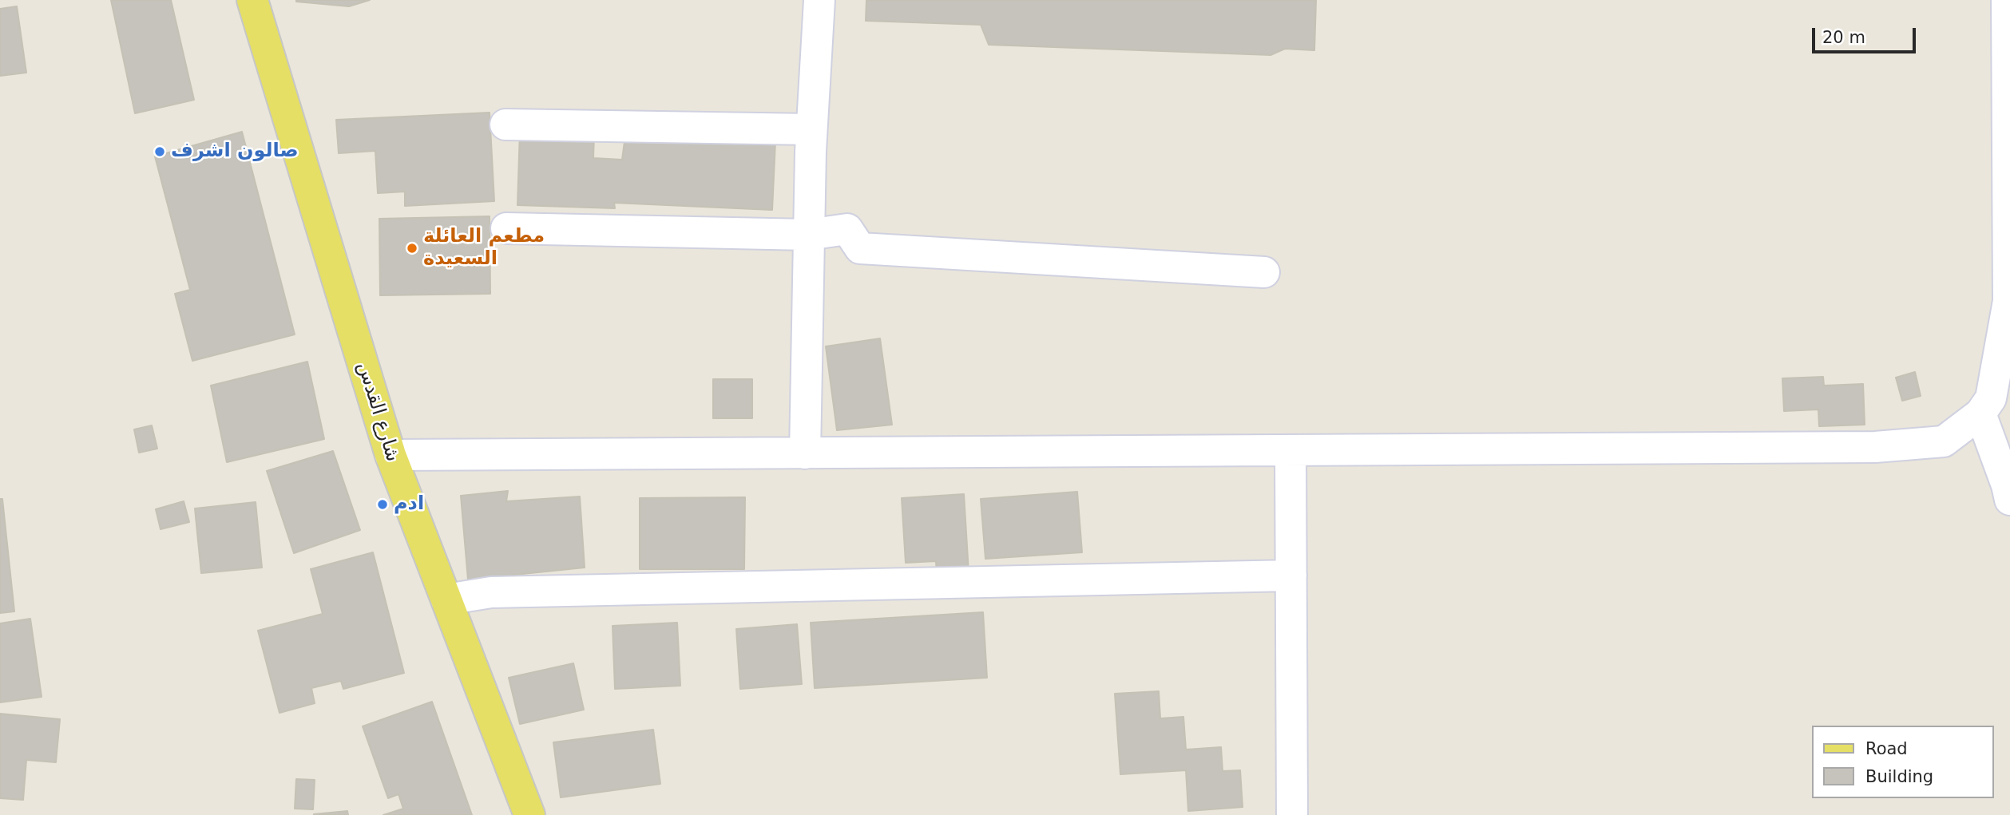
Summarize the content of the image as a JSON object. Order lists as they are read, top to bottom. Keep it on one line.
{"streets":{"main road":["شارع القدس"]},"places":["صالون اشرف","مطعم العائلة السعيدة","ادم"],"legend":["Road","Building"],"scale_bar":"20 m"}
